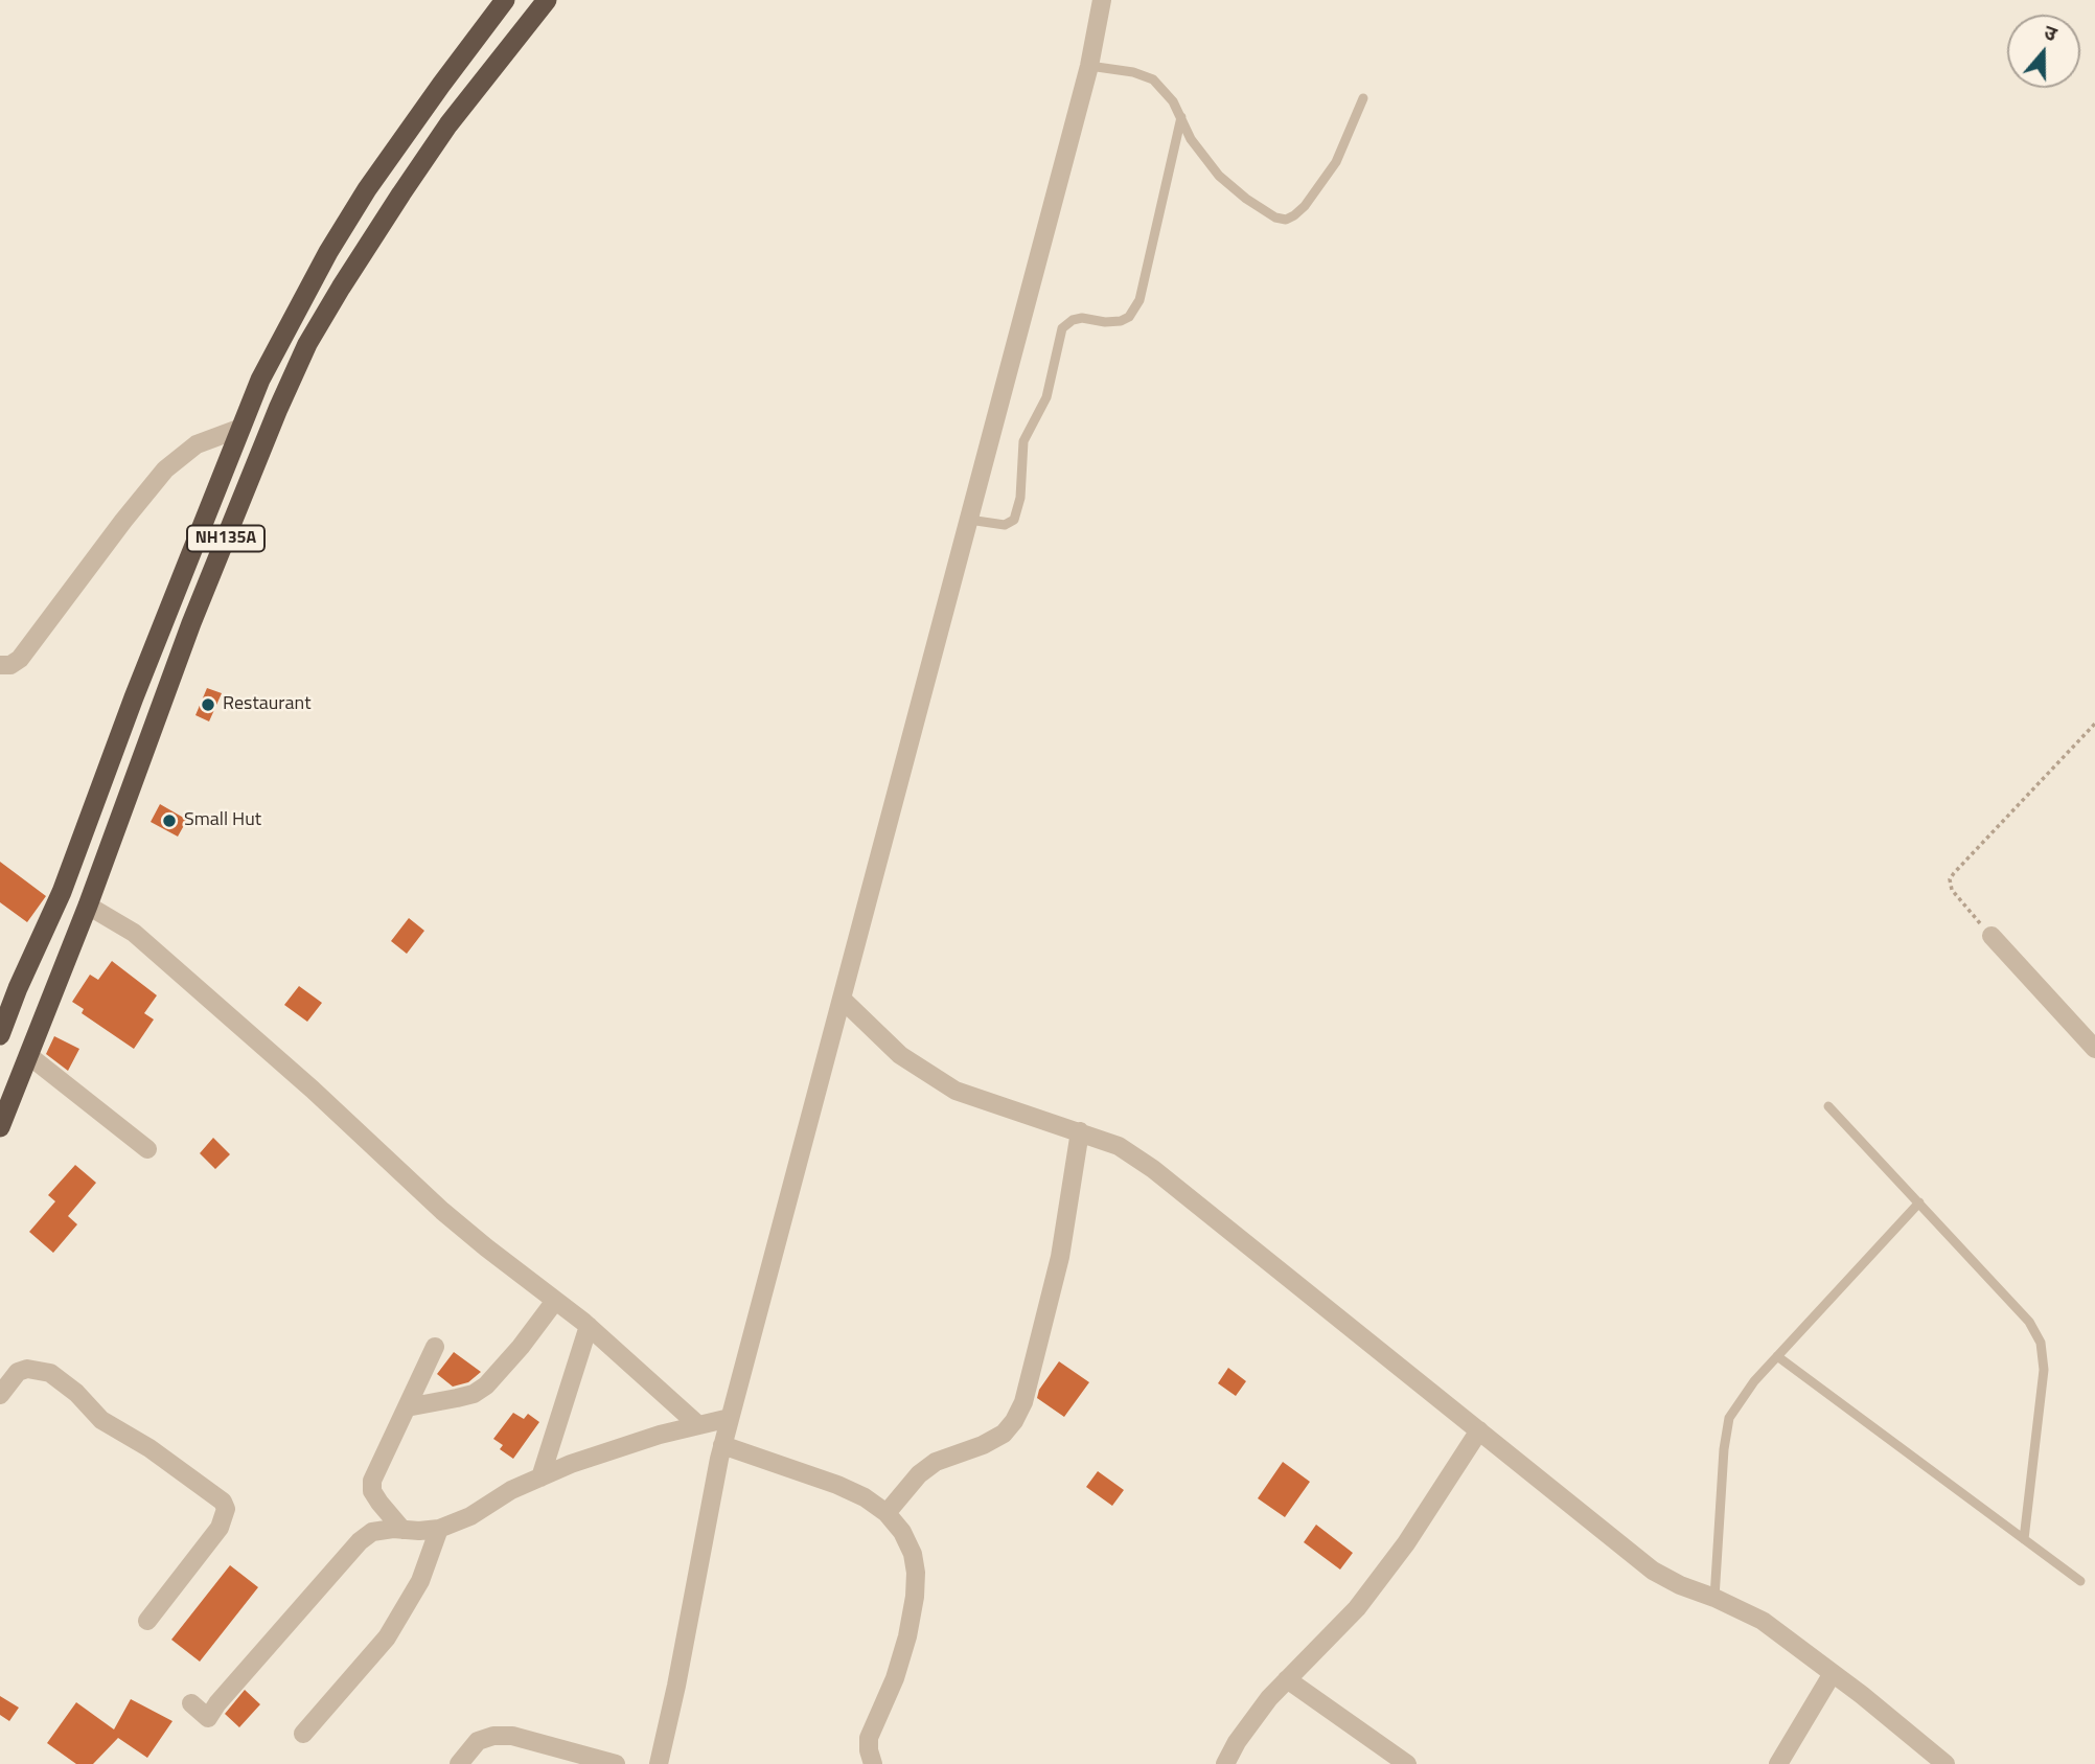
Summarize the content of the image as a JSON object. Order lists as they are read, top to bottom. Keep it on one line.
{"streets":{"highway":["NH135A"]},"places":["Restaurant","Small Hut"],"north":"top"}
